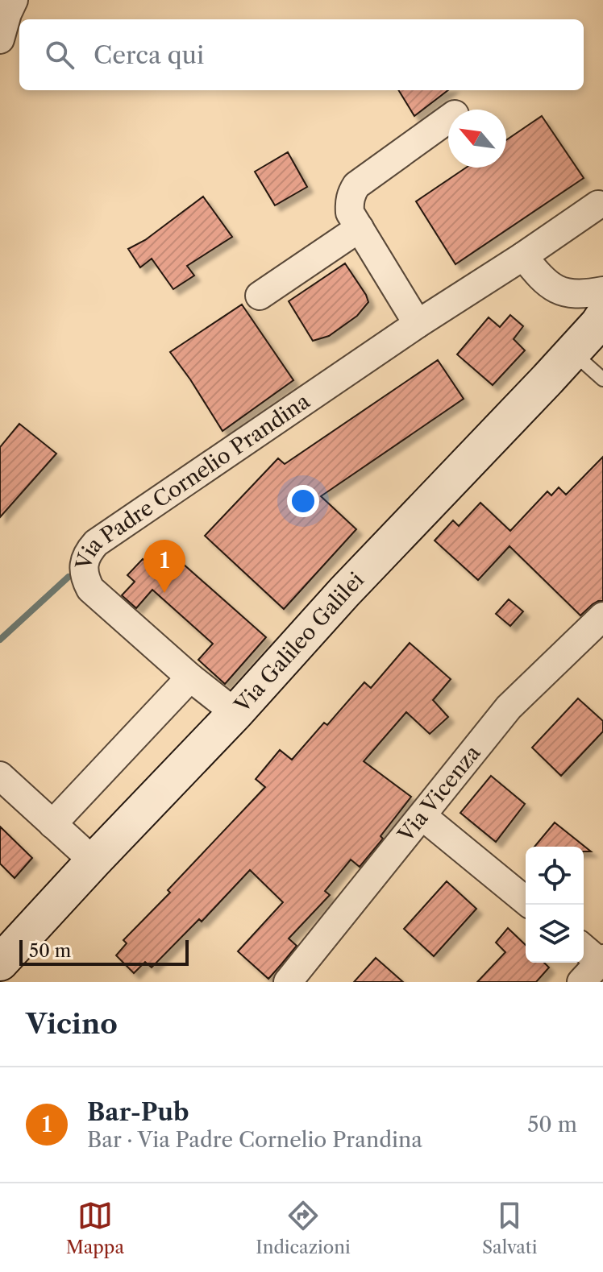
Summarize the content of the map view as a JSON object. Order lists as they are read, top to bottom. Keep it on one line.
{"streets":{"main road":["Via Galileo Galilei"],"street":["Via Padre Cornelio Prandina","Via Vicenza"]},"crossings":[["Via Padre Cornelio Prandina","Via Galileo Galilei"]],"scale_bar":"50 m","north":"top left","page":{"search":"Cerca qui","pins":"1","scale":"50 m","heading":"Vicino","list":[{"mark":"1","name":"Bar-Pub","note":"Bar · Via Padre Cornelio Prandina","value":"50 m"}],"nav":["Mappa","Indicazioni","Salvati"]}}
